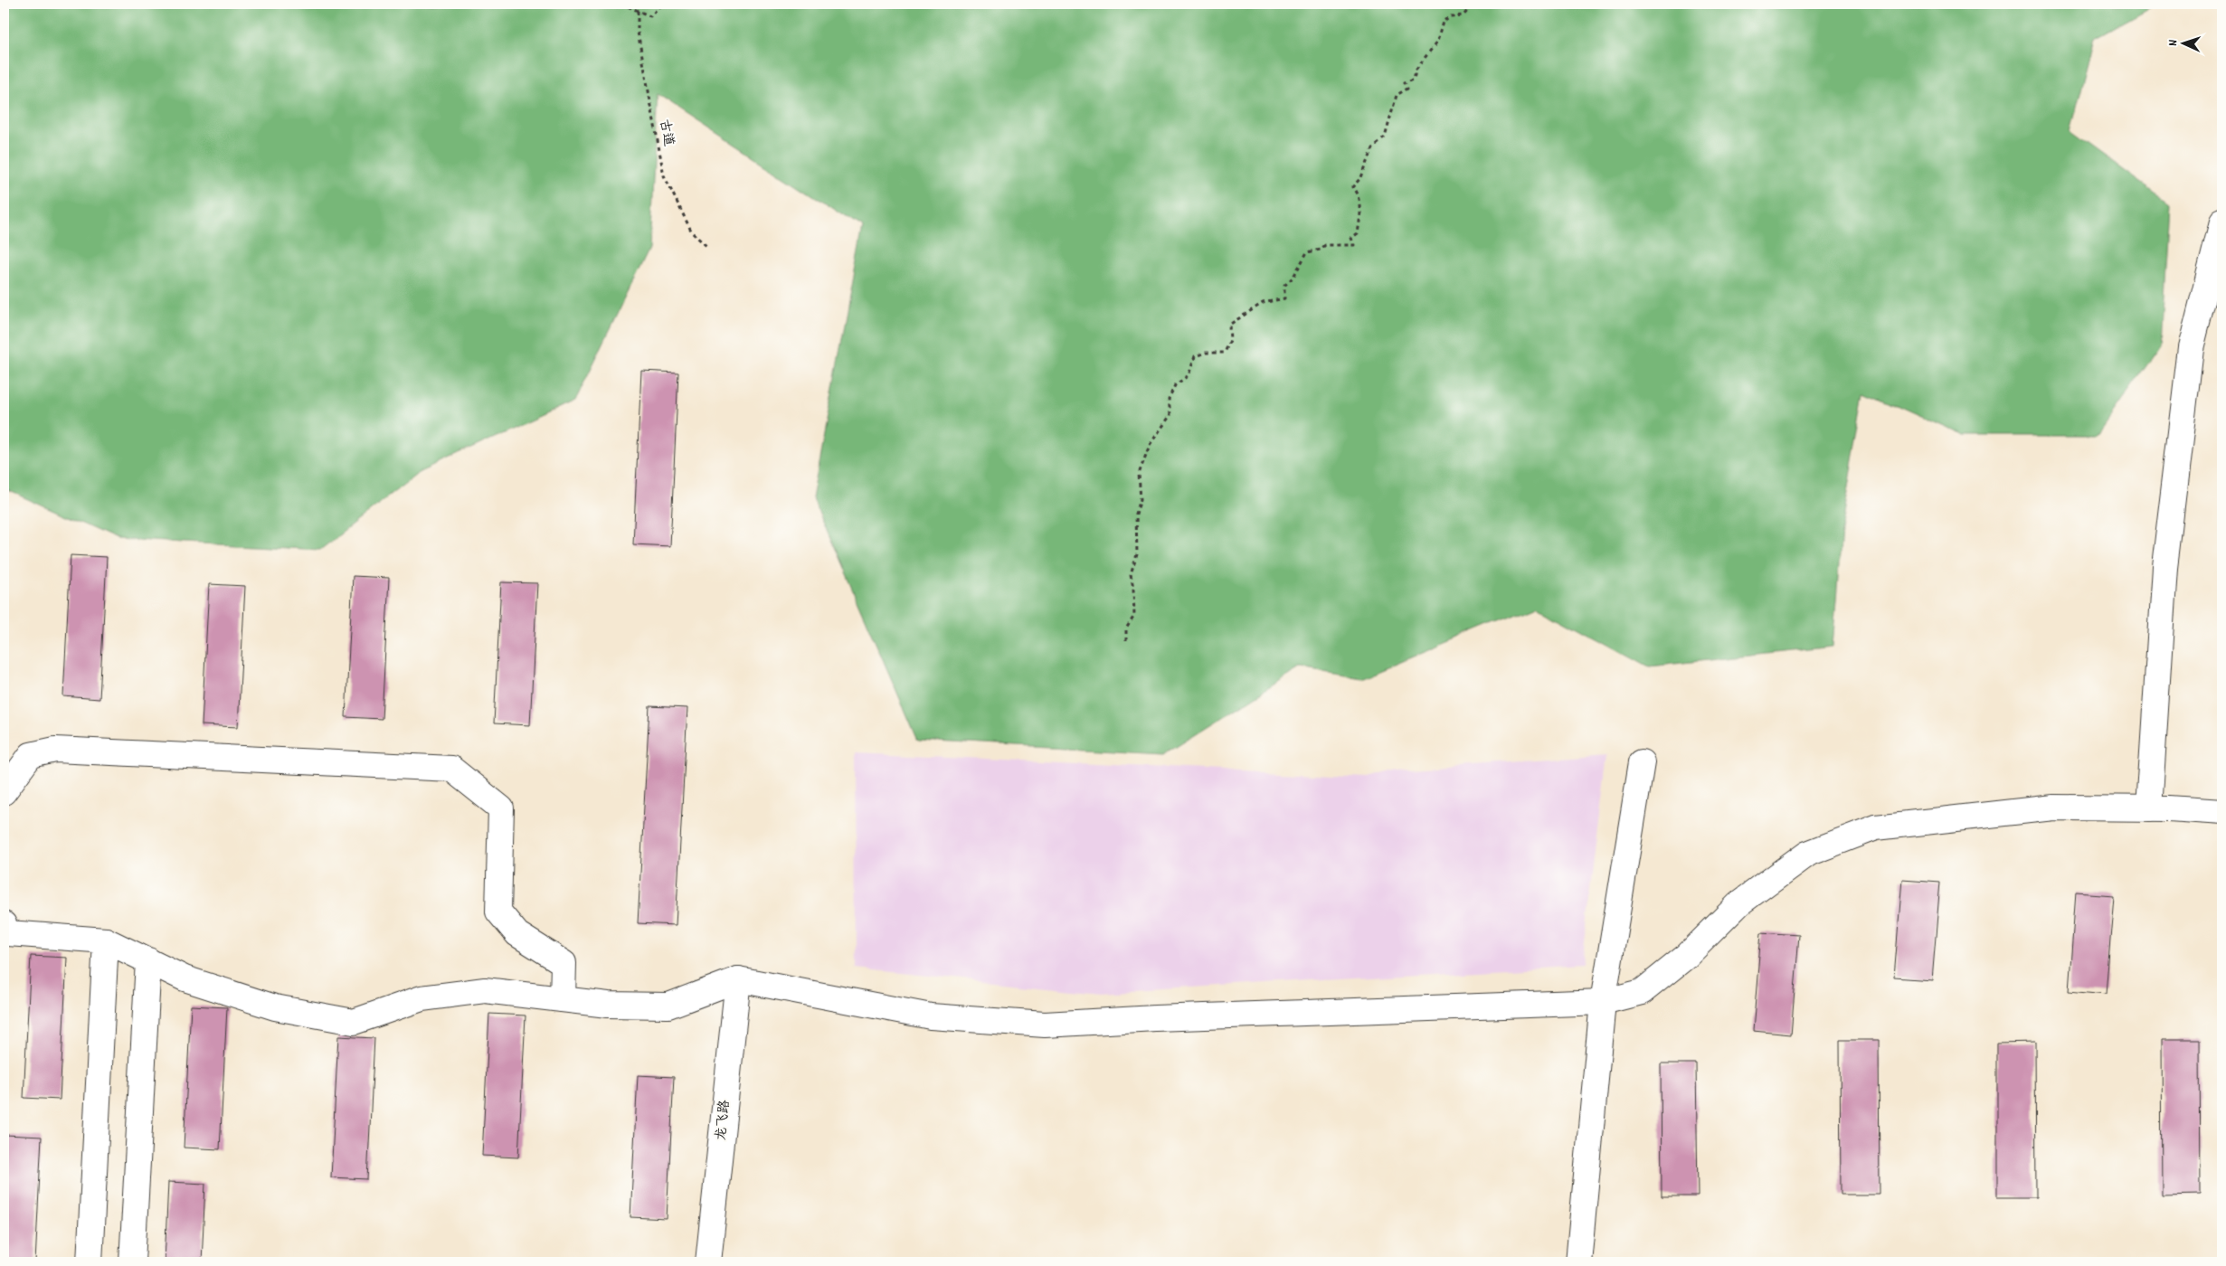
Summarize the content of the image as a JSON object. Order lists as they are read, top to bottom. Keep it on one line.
{"streets":{"street":["龙飞路"],"path":["古道"]},"north":"left"}
